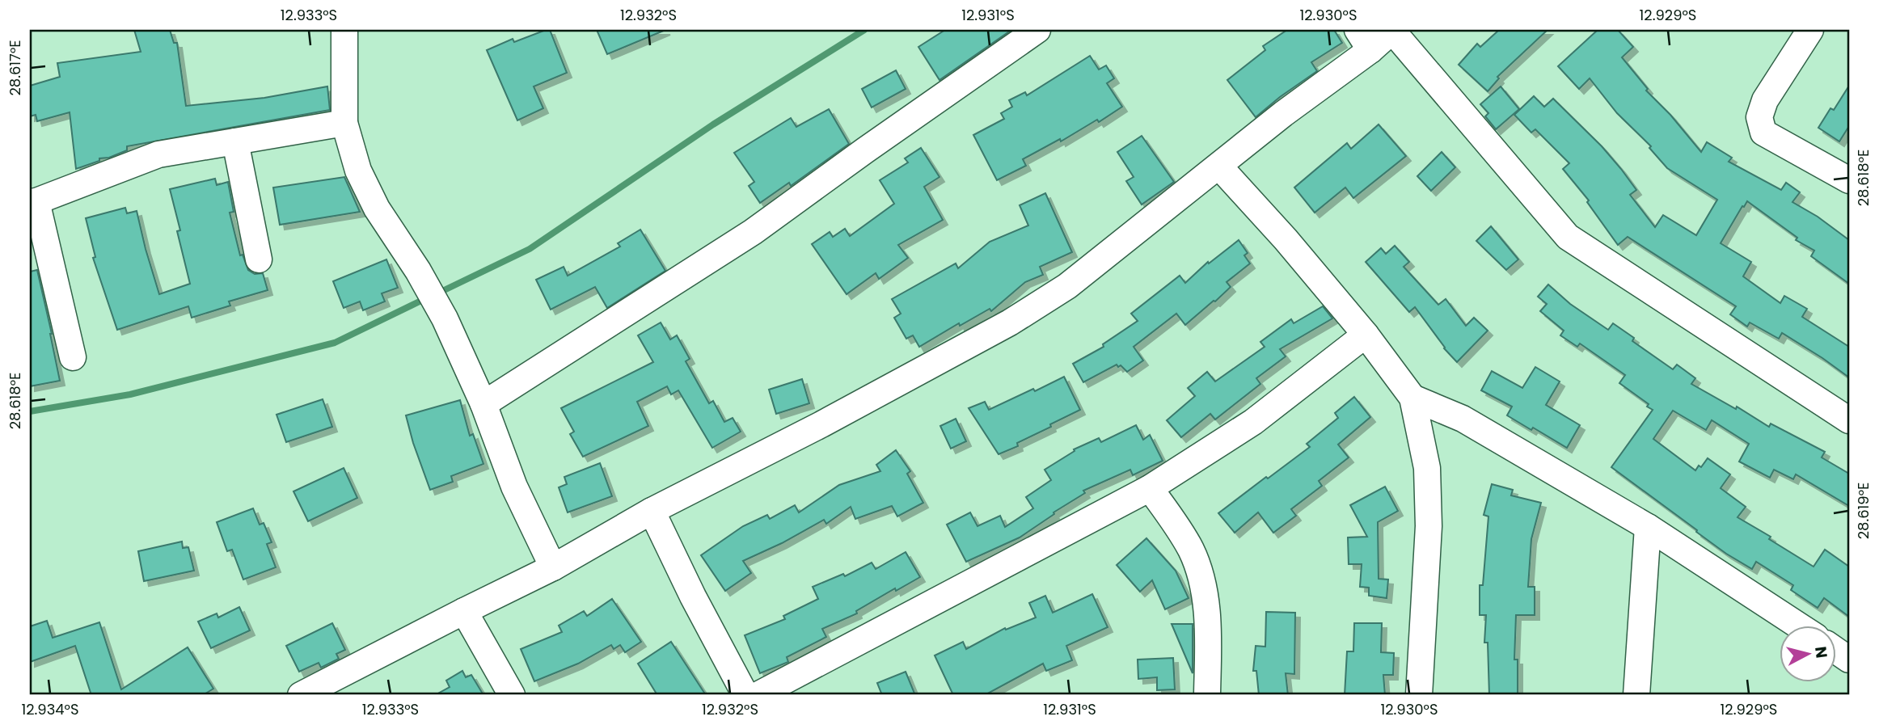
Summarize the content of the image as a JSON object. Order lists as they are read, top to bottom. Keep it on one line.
{"north":"right","coordinates":["12.933°S","12.932°S","12.931°S","12.930°S","12.929°S","28.617°E","28.618°E","28.619°E","12.934°S"]}
